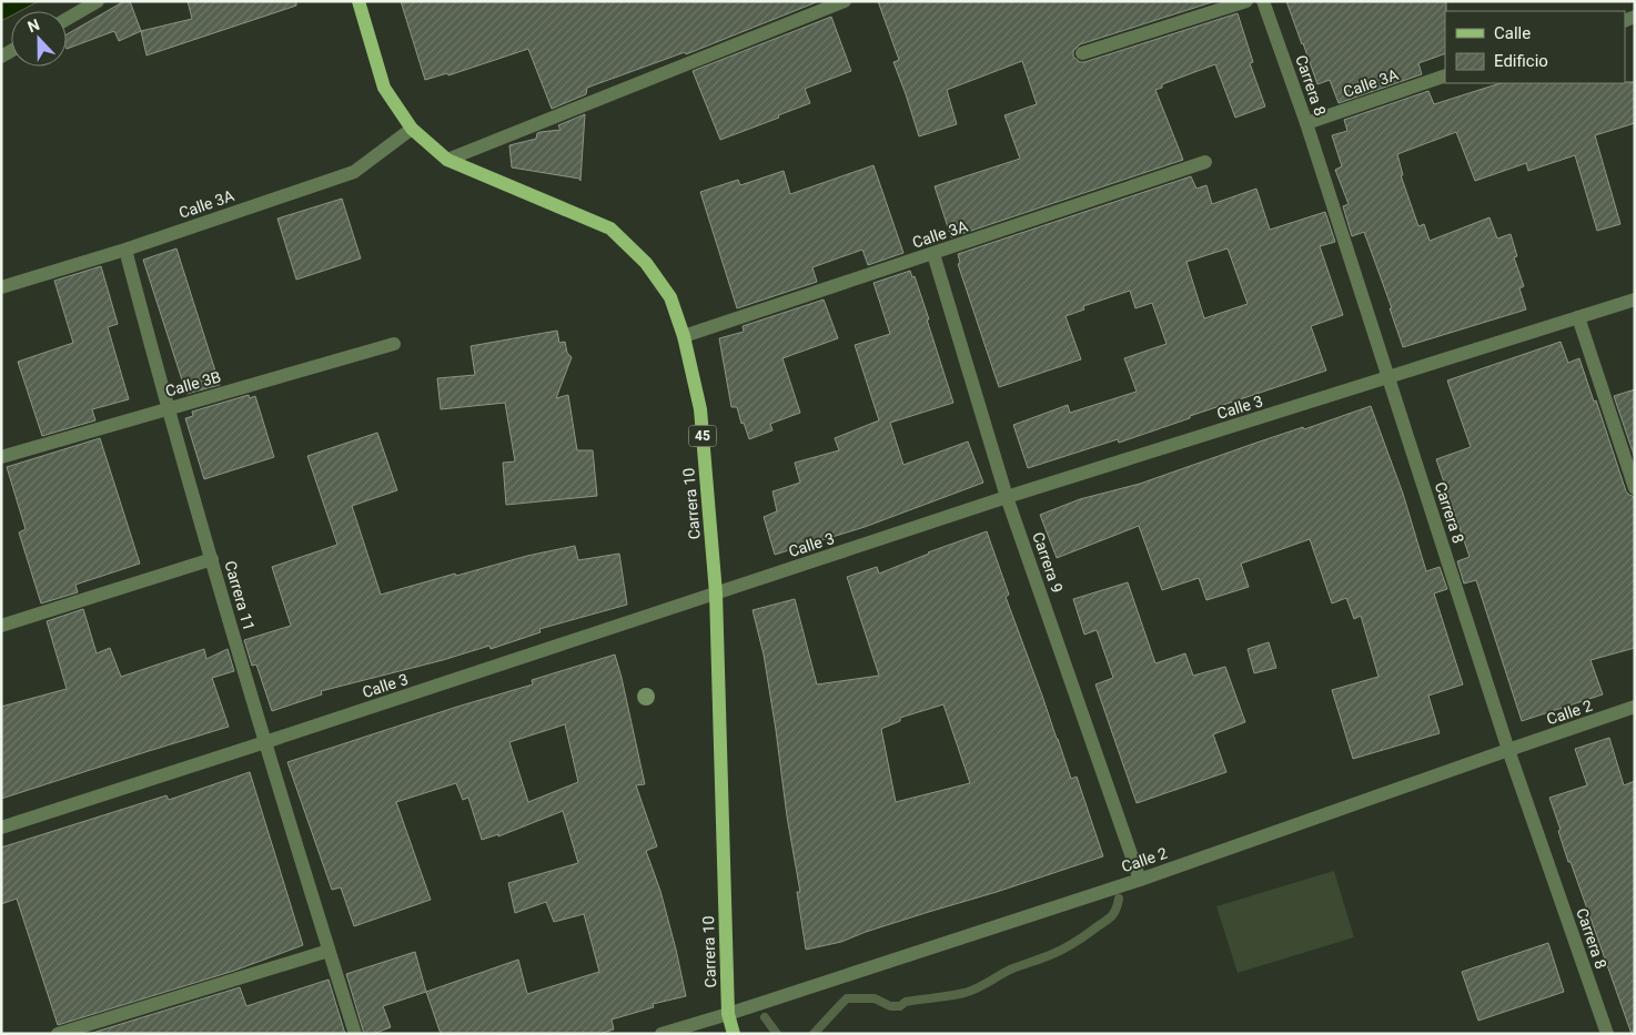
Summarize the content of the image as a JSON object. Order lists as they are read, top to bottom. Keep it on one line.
{"streets":{"main road":["45","Carrera 10"],"street":["Calle 3A","Carrera 8","Calle 3B","Calle 3","Carrera 9","Carrera 11","Calle 2"]},"crossings":[["Calle 3A","Carrera 8"],["Calle 3A","Carrera 10"],["Calle 3A","Carrera 9"],["Calle 3A","Carrera 11"],["Carrera 8","Calle 3"],["Carrera 8","Calle 2"],["Calle 3B","Carrera 11"],["Calle 3","Carrera 10"],["Calle 3","Carrera 9"],["Calle 3","Carrera 11"],["Carrera 10","Calle 2"],["Carrera 9","Calle 2"]],"legend":["Calle","Edificio"],"north":"top"}
